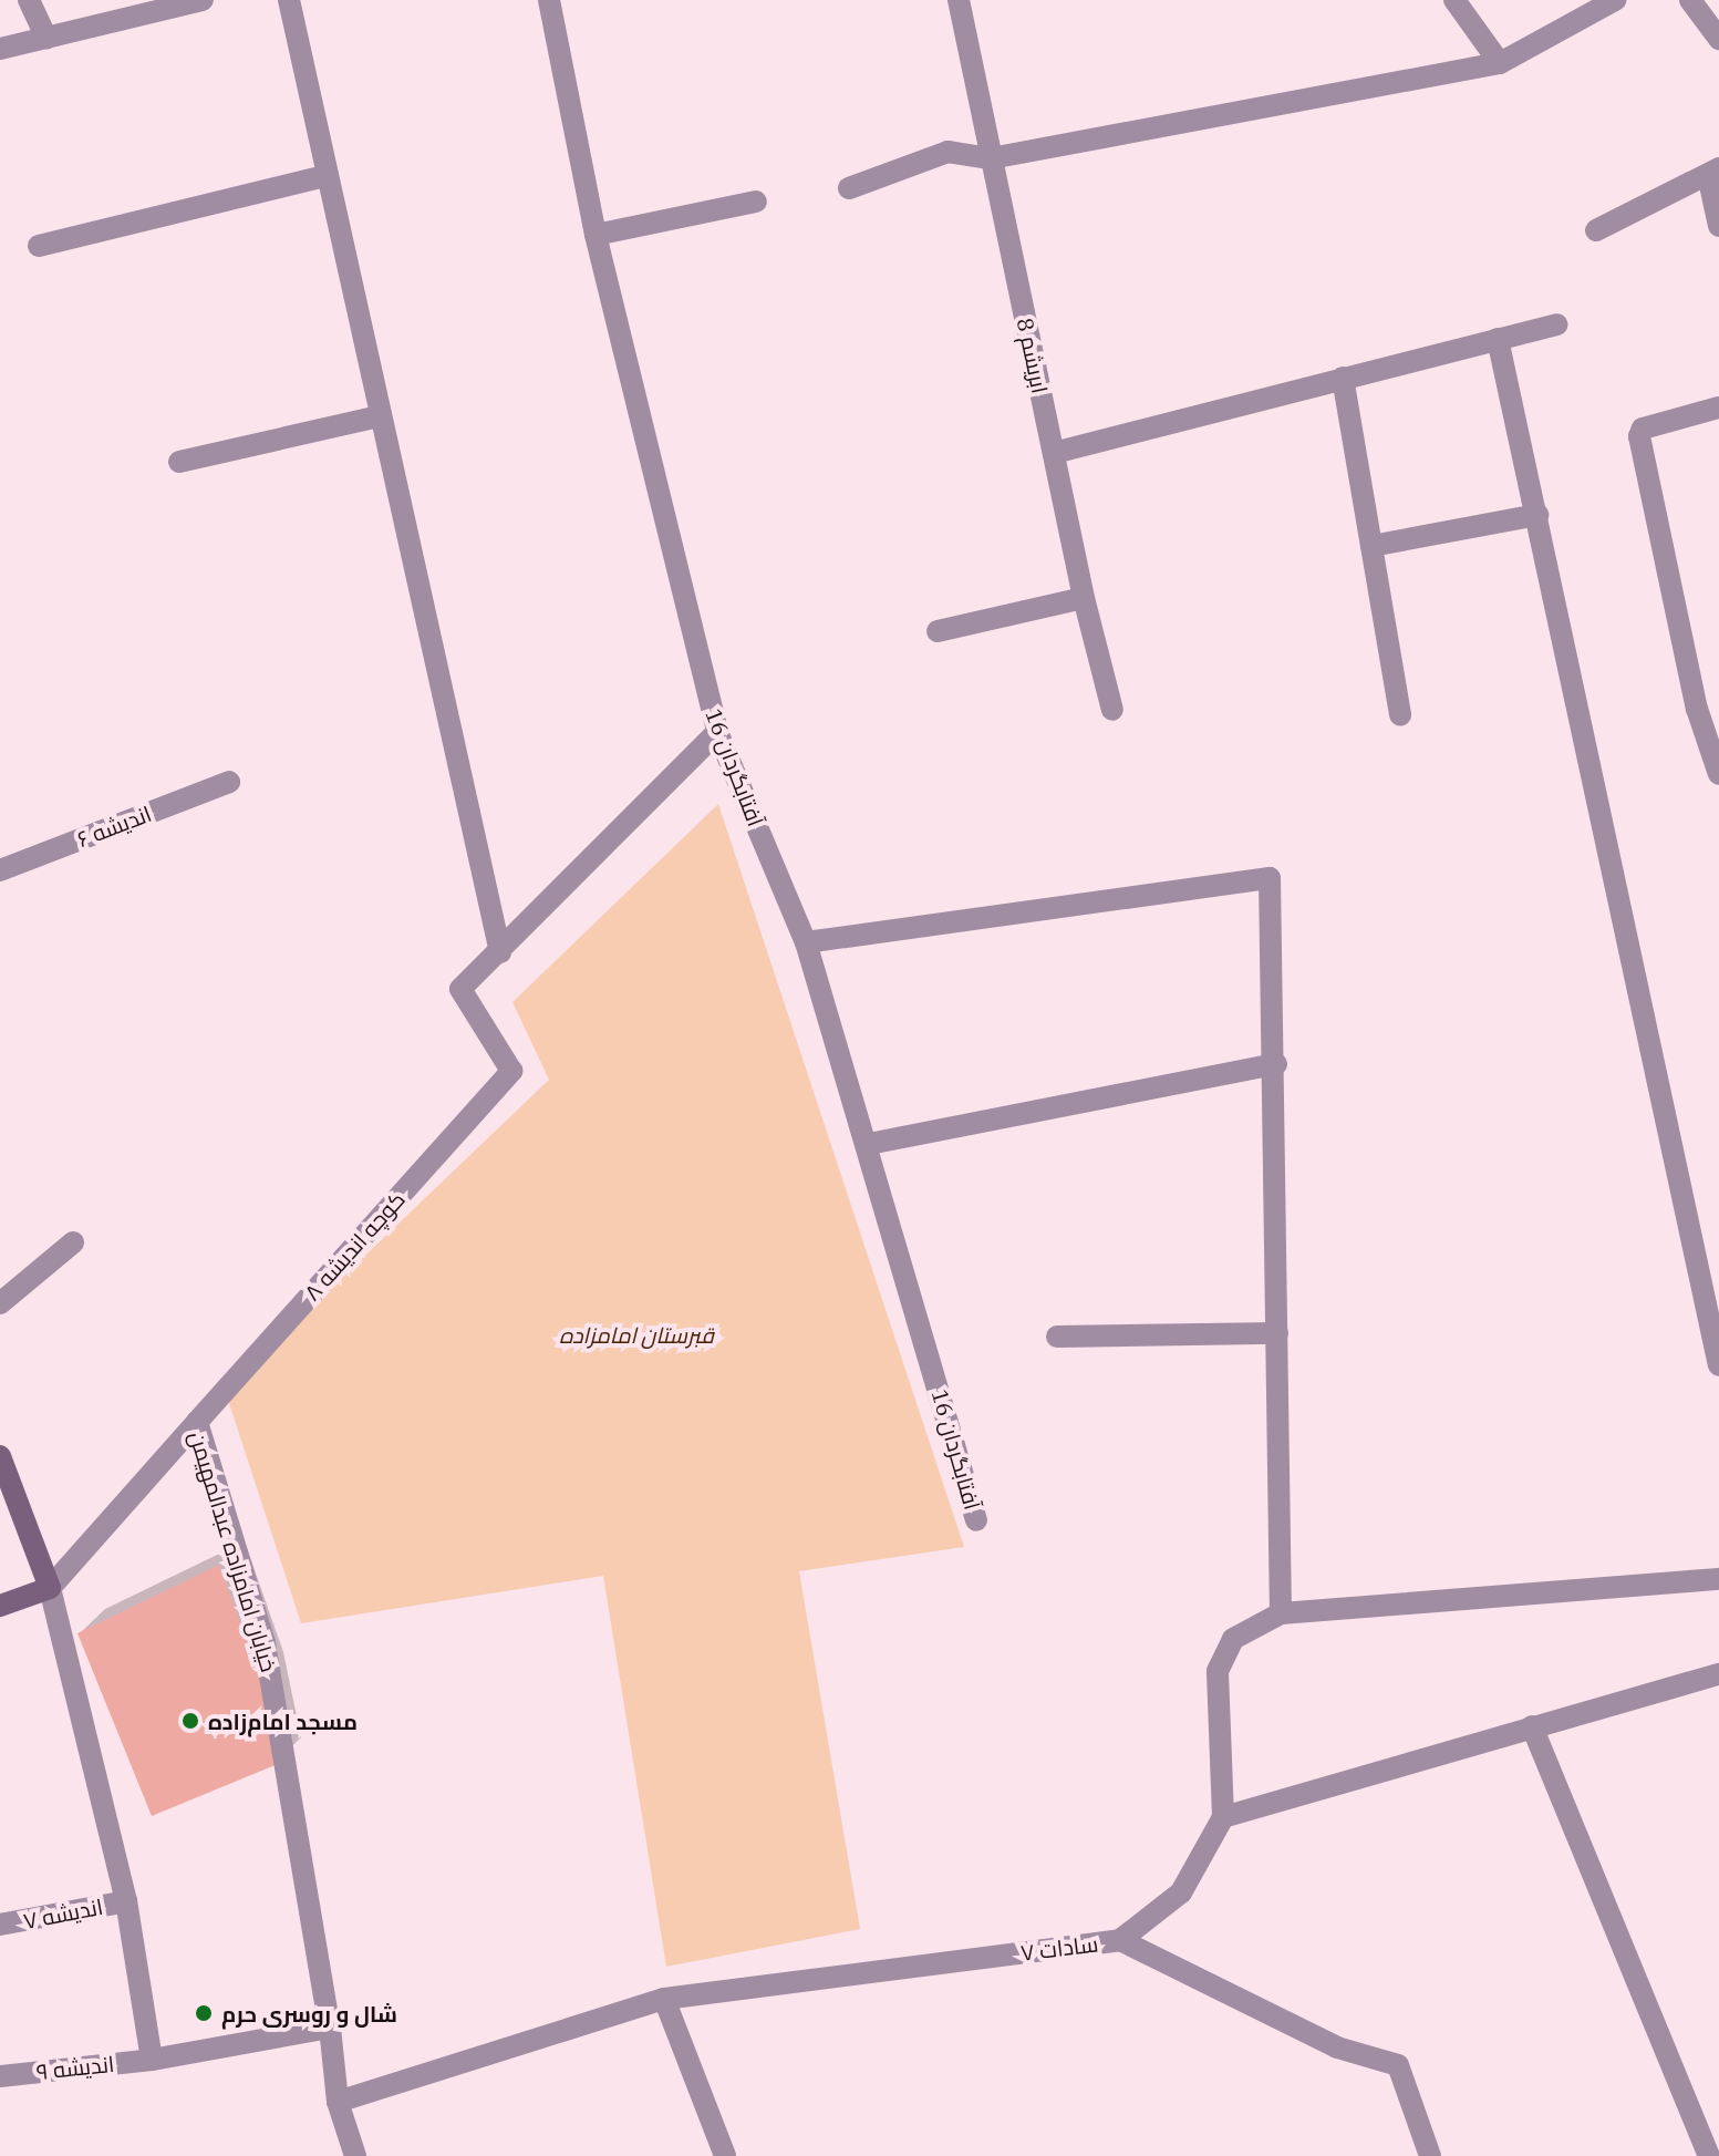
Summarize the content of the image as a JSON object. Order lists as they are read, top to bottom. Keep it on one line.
{"streets":{"street":["ابریشم 8","آفتابگردان 16","اندیشه ۶","کوچه اندیشه ۸","خیابان امامزاده عبدالمهیمن","اندیشه ۷","سادات ۷","اندیشه ۹"]},"crossings":[["کوچه اندیشه ۸","خیابان امامزاده عبدالمهیمن"],["خیابان امامزاده عبدالمهیمن","سادات ۷"]],"parks":["قبرستان امامزاده"],"places":["مسجد امام‌زاده","شال و روسری حرم"]}
